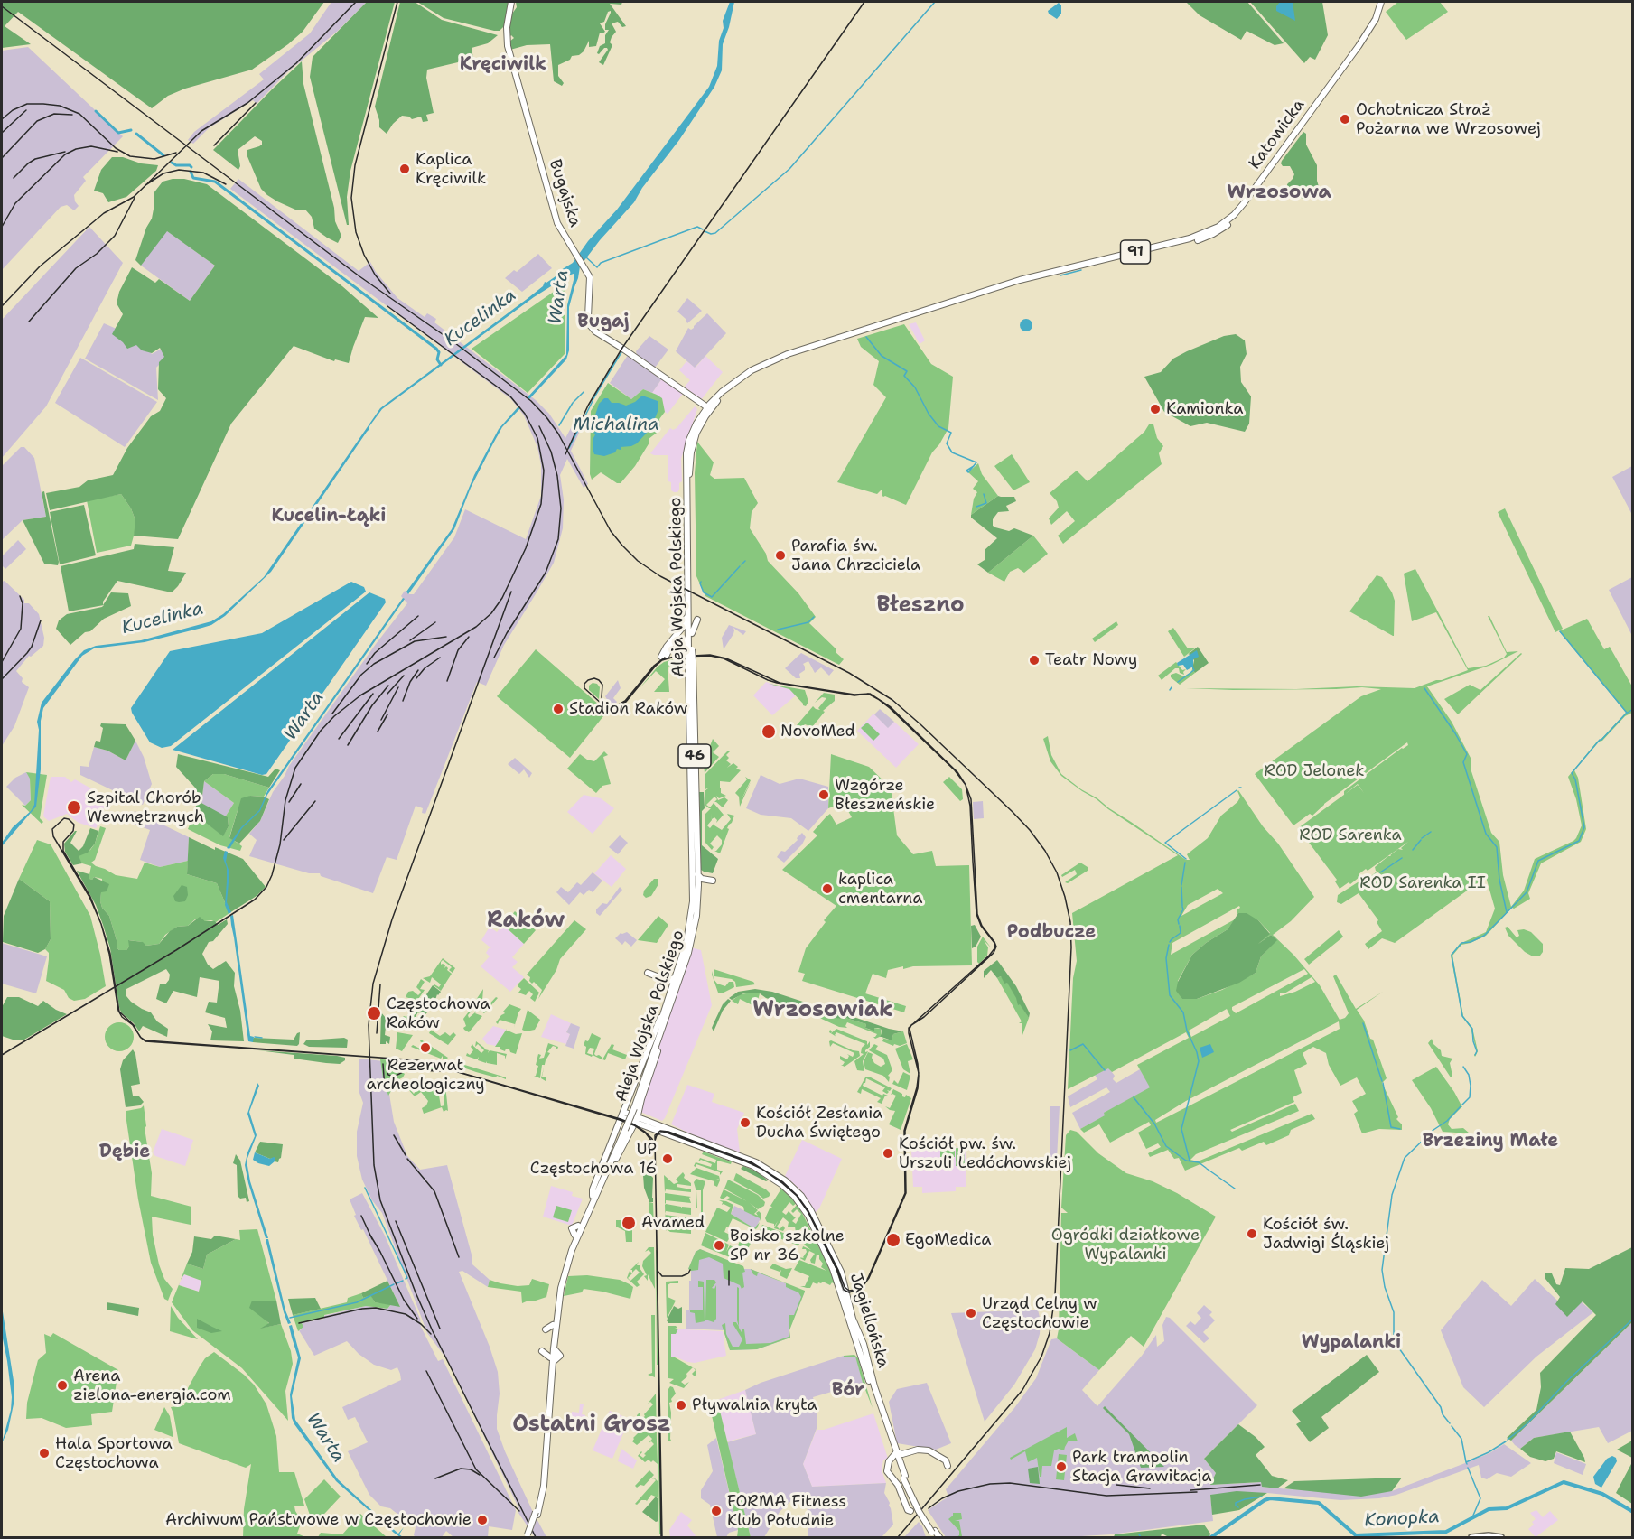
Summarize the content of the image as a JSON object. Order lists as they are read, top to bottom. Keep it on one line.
{"streets":{"main road":["Katowicka","Bugajska","91","Aleja Wojska Polskiego","46","Jagiellońska"]},"crossings":[["Katowicka","Aleja Wojska Polskiego"],["Bugajska","Aleja Wojska Polskiego"],["Aleja Wojska Polskiego","Jagiellońska"]],"districts":["Kręciwilk","Wrzosowa","Bugaj","Kucelin-Łąki","Błeszno","Raków","Podbucze","Wrzosowiak","Brzeziny Małe","Dębie","Wypalanki","Bór","Ostatni Grosz"],"water":["Warta","Kucelinka","Michalina","Konopka"],"parks":["ROD Jelonek","ROD Sarenka","ROD Sarenka II","Ogródki działkowe Wypalanki"],"places":["Ochotnicza Straż Pożarna we Wrzosowej","Kaplica Kręciwilk","Kamionka","Parafia św. Jana Chrzciciela","Teatr Nowy","Stadion Raków","NovoMed","Wzgórze Błeszneńskie","Szpital Chorób Wewnętrznych","kaplica cmentarna","Częstochowa Raków","Rezerwat archeologiczny","Kościół Zesłania Ducha Świętego","Kościół pw. św. Urszuli Ledóchowskiej","UP Częstochowa 16","Avamed","Kościół św. Jadwigi Śląskiej","EgoMedica","Boisko szkolne SP nr 36","Urząd Celny w Częstochowie","Arena zielona-energia.com","Pływalnia kryta","Hala Sportowa Częstochowa","Park trampolin Stacja Grawitacja","FORMA Fitness Klub Południe","Archiwum Państwowe w Częstochowie"]}
